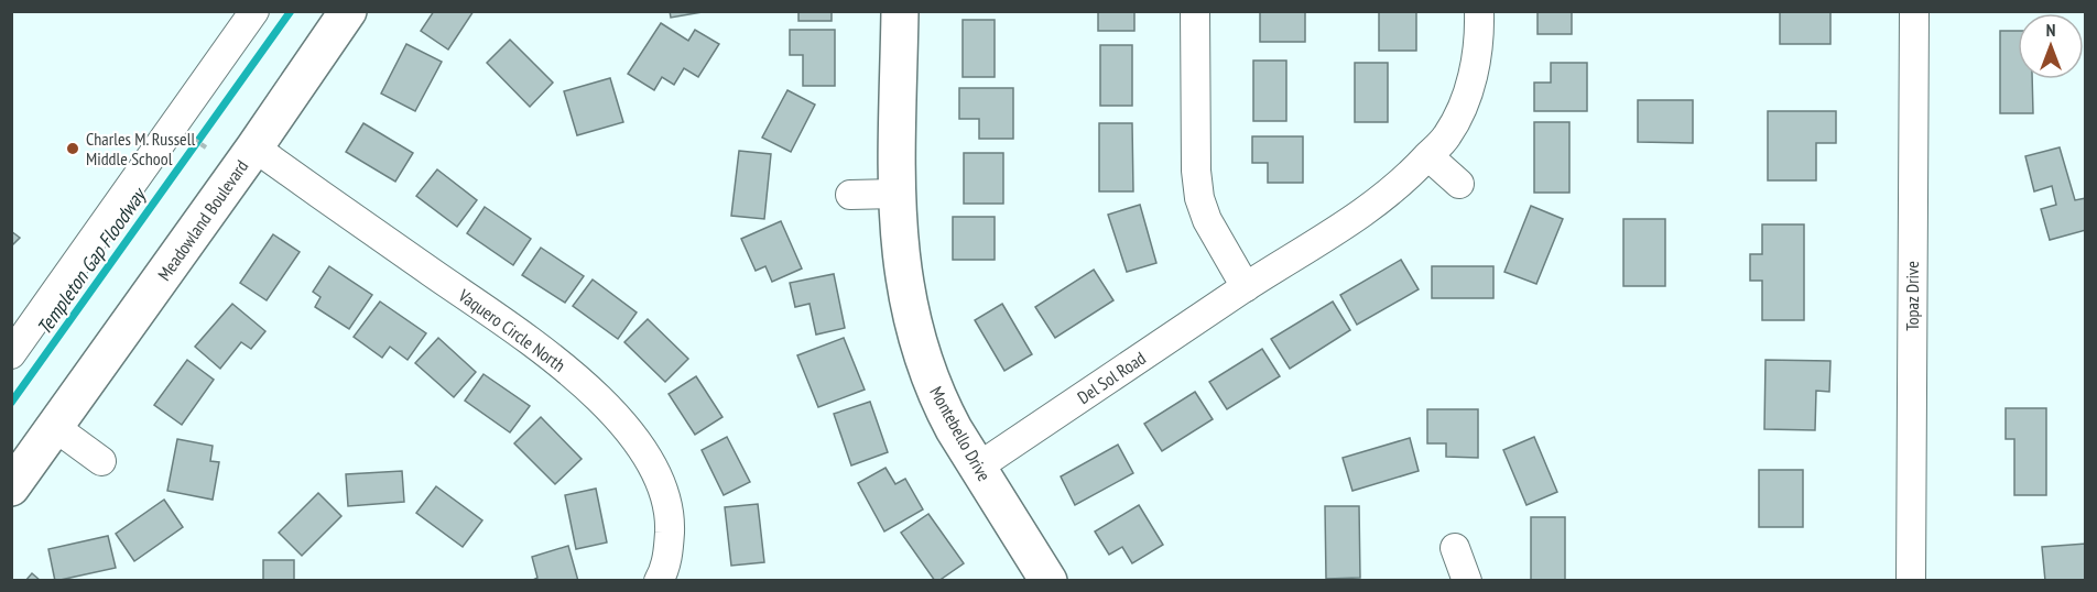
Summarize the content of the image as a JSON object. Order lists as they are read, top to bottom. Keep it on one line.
{"streets":{"street":["Meadowland Boulevard","Topaz Drive","Vaquero Circle North","Del Sol Road","Montebello Drive"]},"crossings":[["Meadowland Boulevard","Vaquero Circle North"],["Del Sol Road","Montebello Drive"]],"water":["Templeton Gap Floodway"],"places":["Charles M. Russell Middle School"],"north":"top"}
